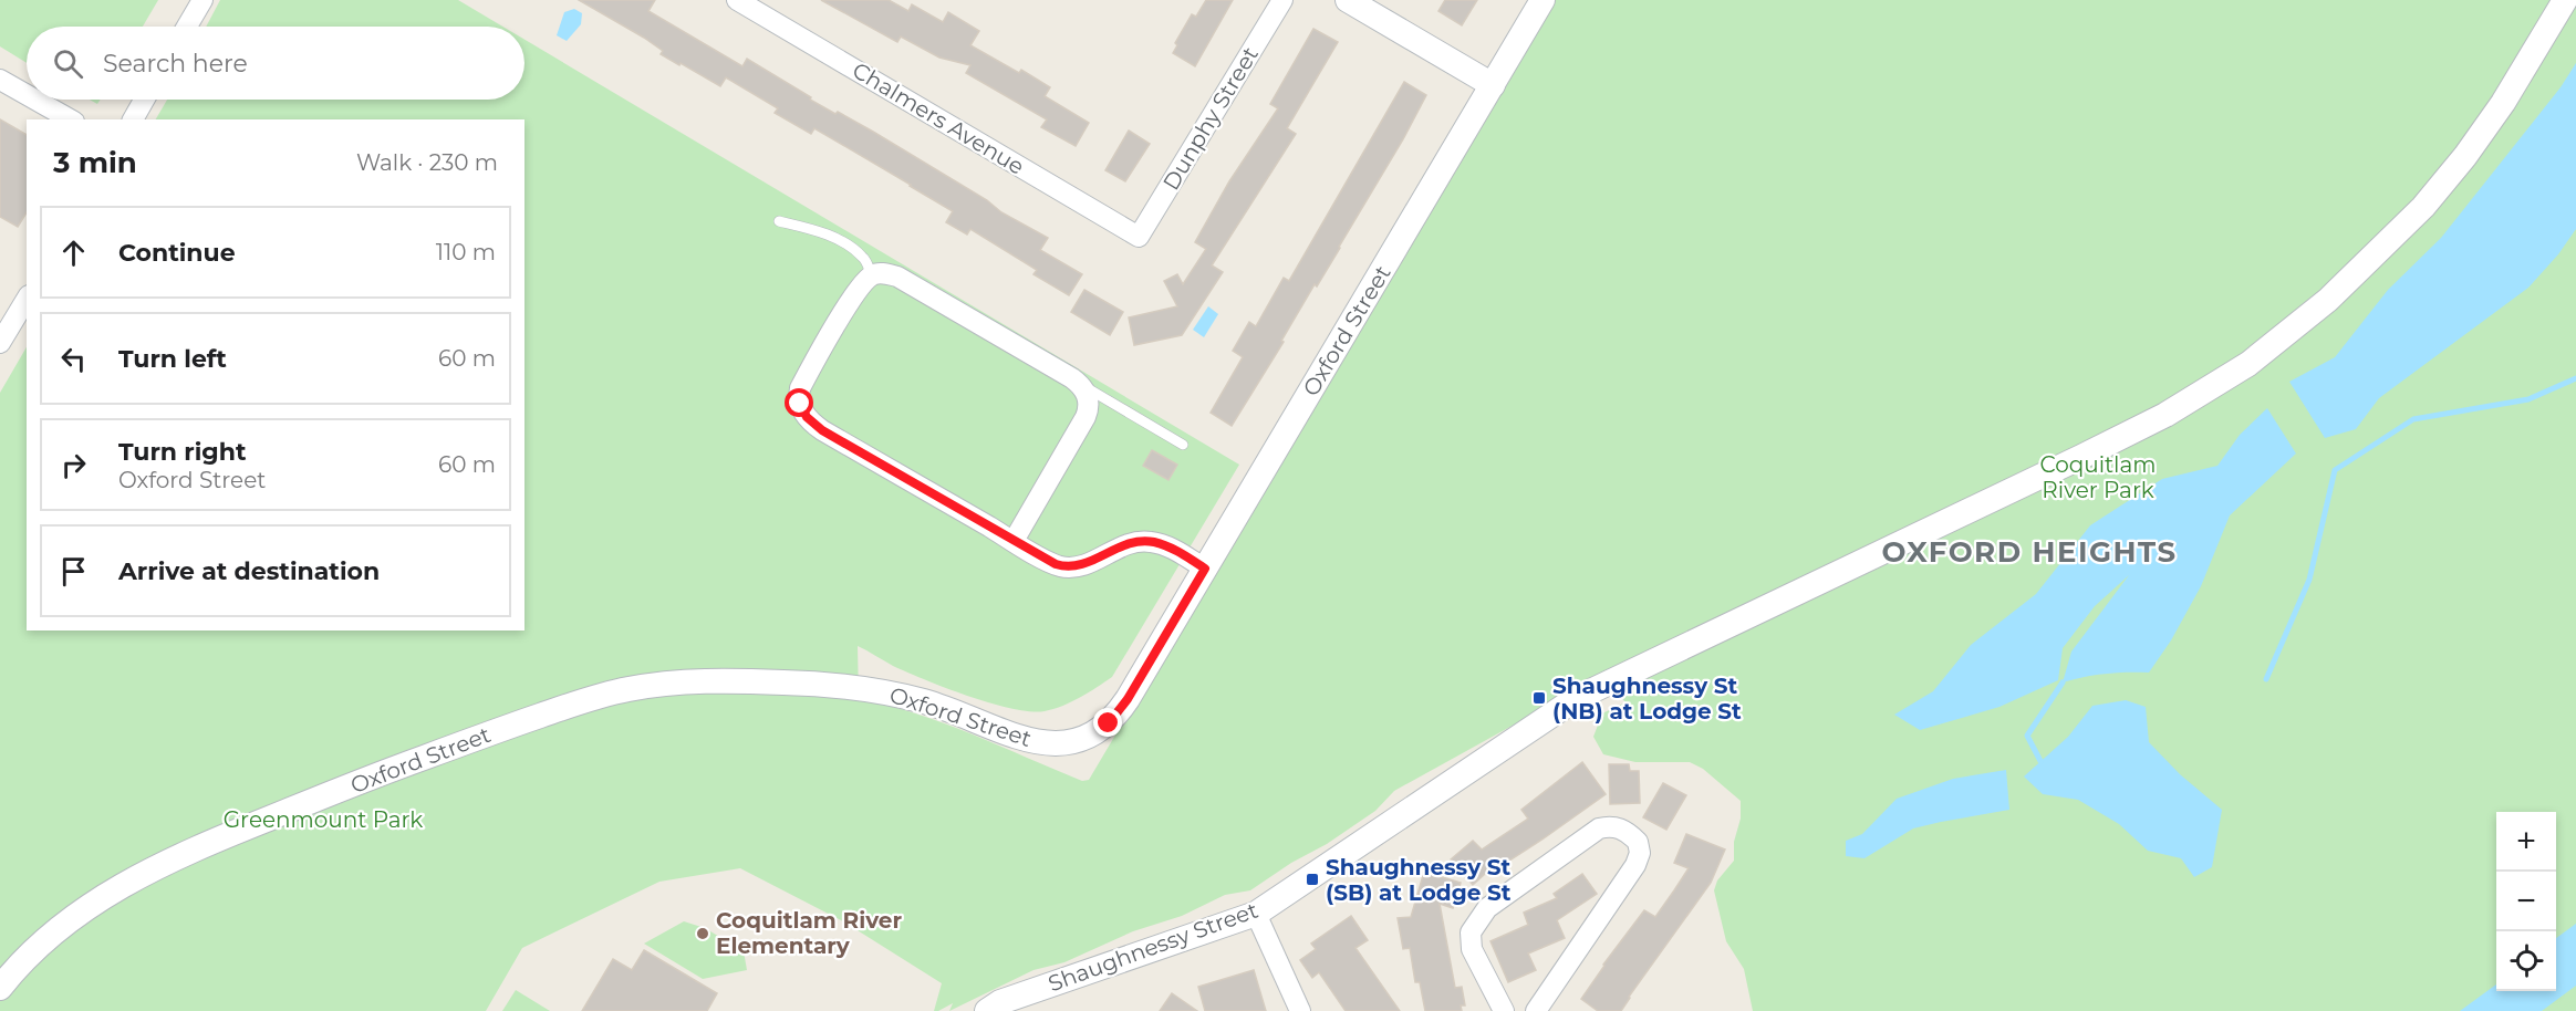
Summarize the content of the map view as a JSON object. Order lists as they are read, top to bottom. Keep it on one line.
{"streets":{"street":["Chalmers Avenue","Dunphy Street","Oxford Street","Shaughnessy Street"]},"crossings":[["Chalmers Avenue","Dunphy Street"]],"districts":["OXFORD HEIGHTS"],"parks":["Coquitlam River Park","Greenmount Park"],"places":{"transit":["Shaughnessy St (NB) at Lodge St","Shaughnessy St (SB) at Lodge St"],"other":["Coquitlam River Elementary"]},"page":{"search":"Search here","heading":["3 min","Walk · 230 m"],"list":[["Continue","110 m"],["Turn left","60 m"],["Turn right","Oxford Street","60 m"],"Arrive at destination"],"map_buttons":["+","−"]}}
